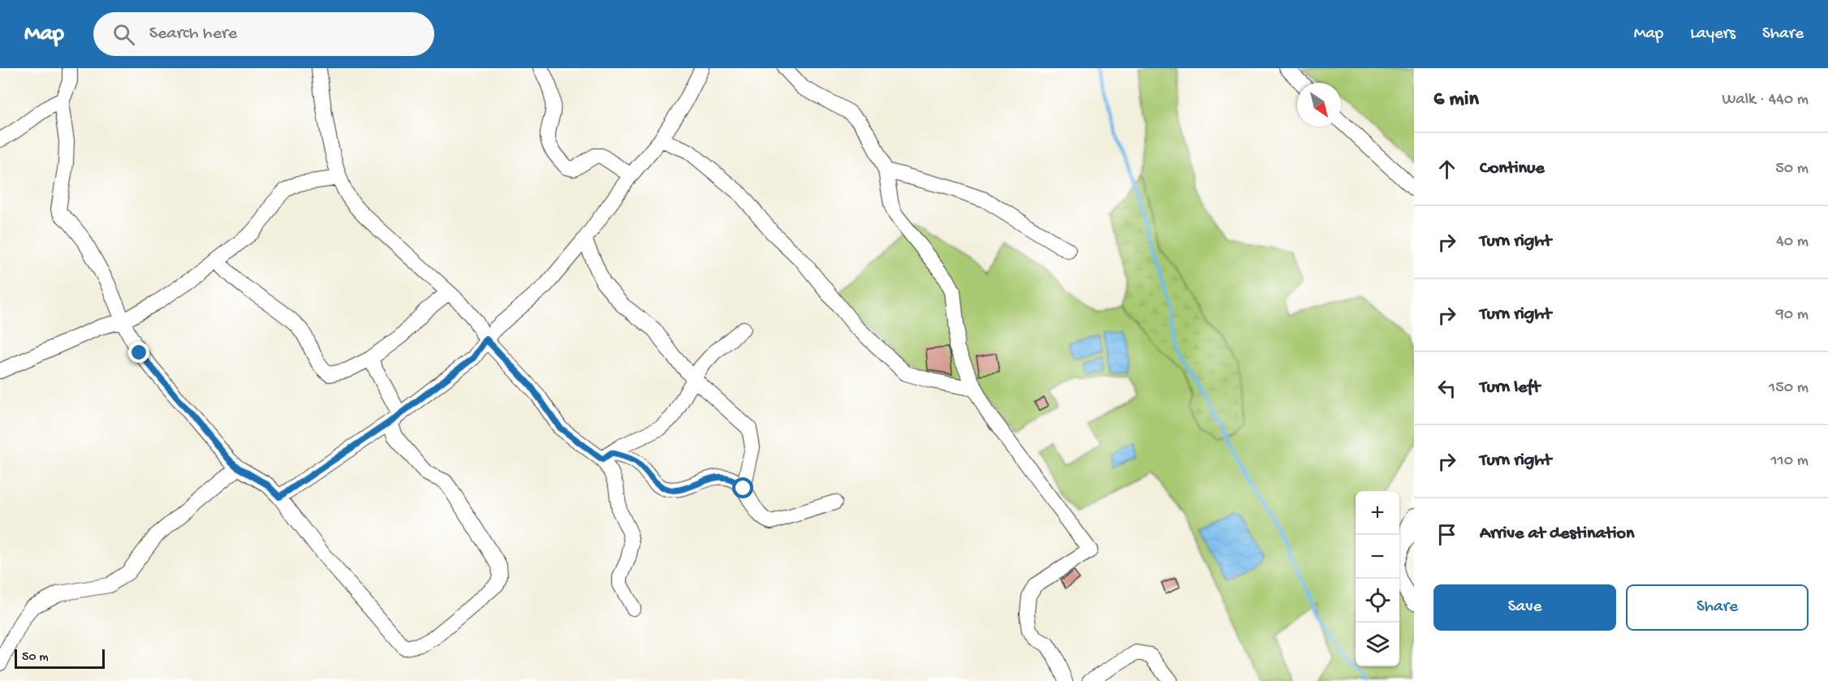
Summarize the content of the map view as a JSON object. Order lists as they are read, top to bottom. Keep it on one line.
{"scale_bar":"50 m","north":"bottom right","page":{"header":"Map","search":"Search here","nav":["Map","Layers","Share"],"heading":["6 min","Walk · 440 m"],"list":[["Continue","50 m"],["Turn right","40 m"],["Turn right","90 m"],["Turn left","150 m"],["Turn right","110 m"],"Arrive at destination"],"map_buttons":["+","−"],"buttons":["Save","Share"],"scale":"50 m"}}
